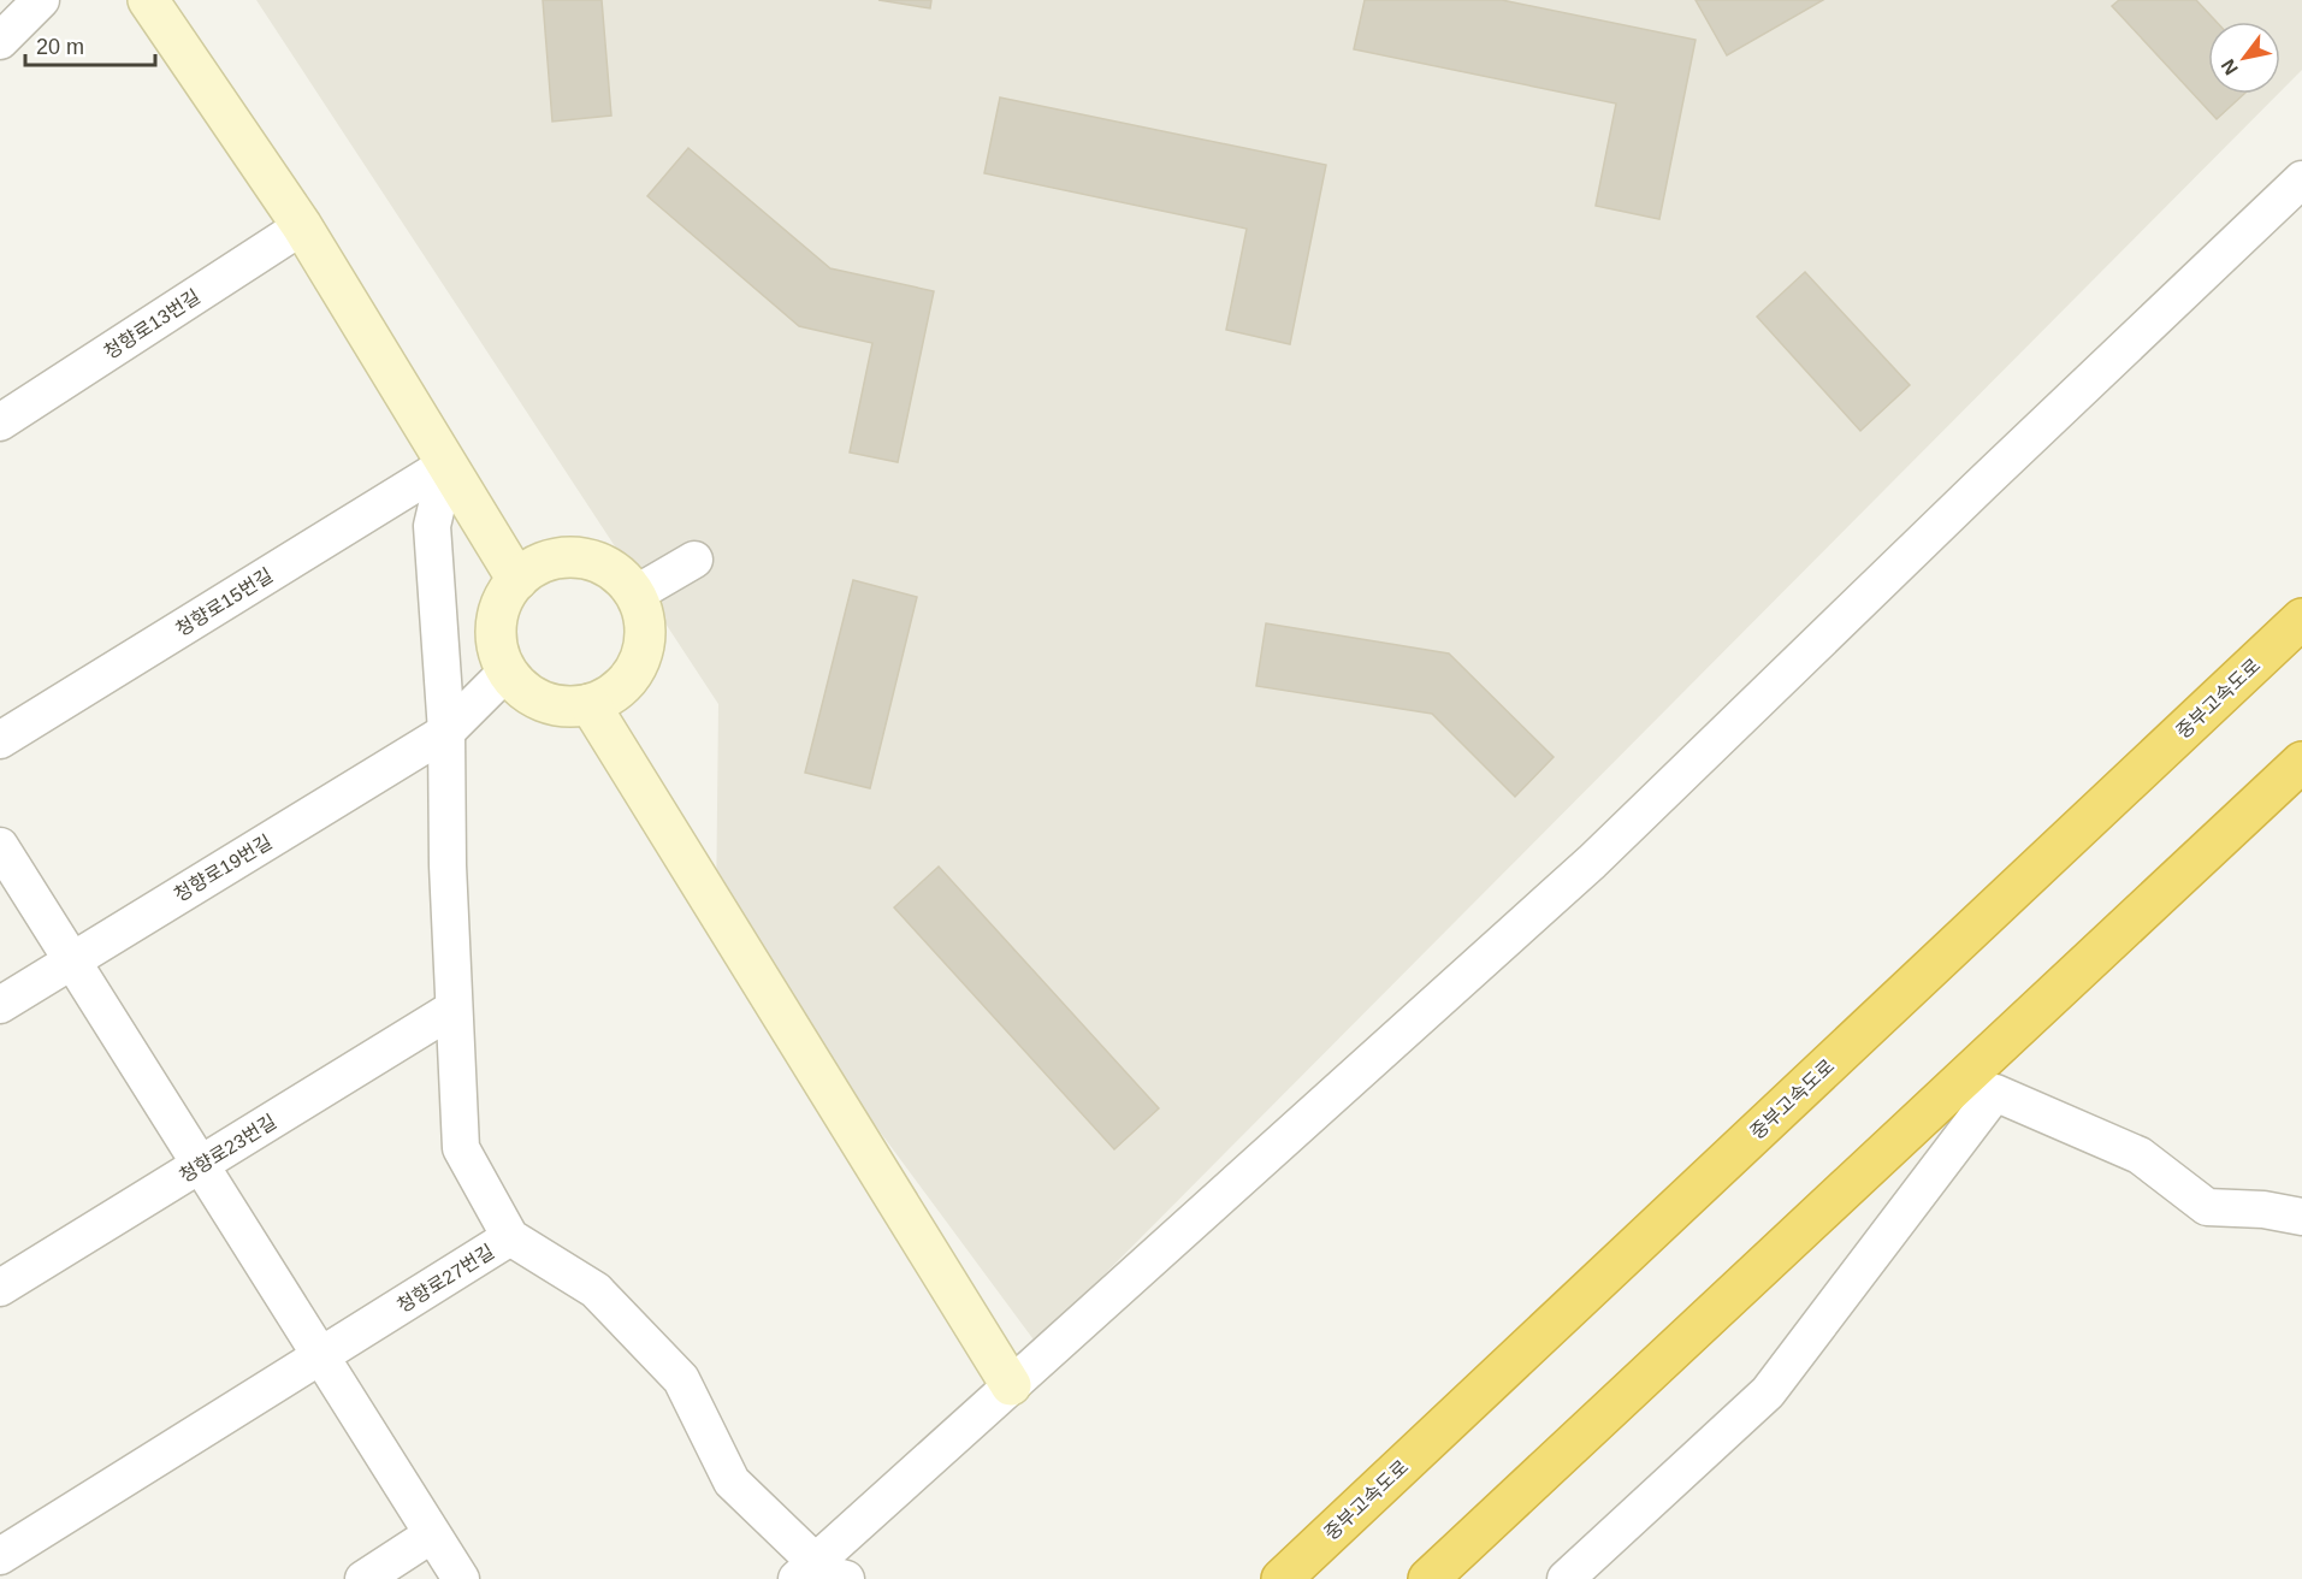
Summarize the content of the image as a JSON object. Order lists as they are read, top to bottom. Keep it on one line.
{"streets":{"highway":["중부고속도로"],"street":["청향로13번길","청향로15번길","청향로19번길","청향로23번길","청향로27번길"]},"scale_bar":"20 m","north":"bottom left"}
